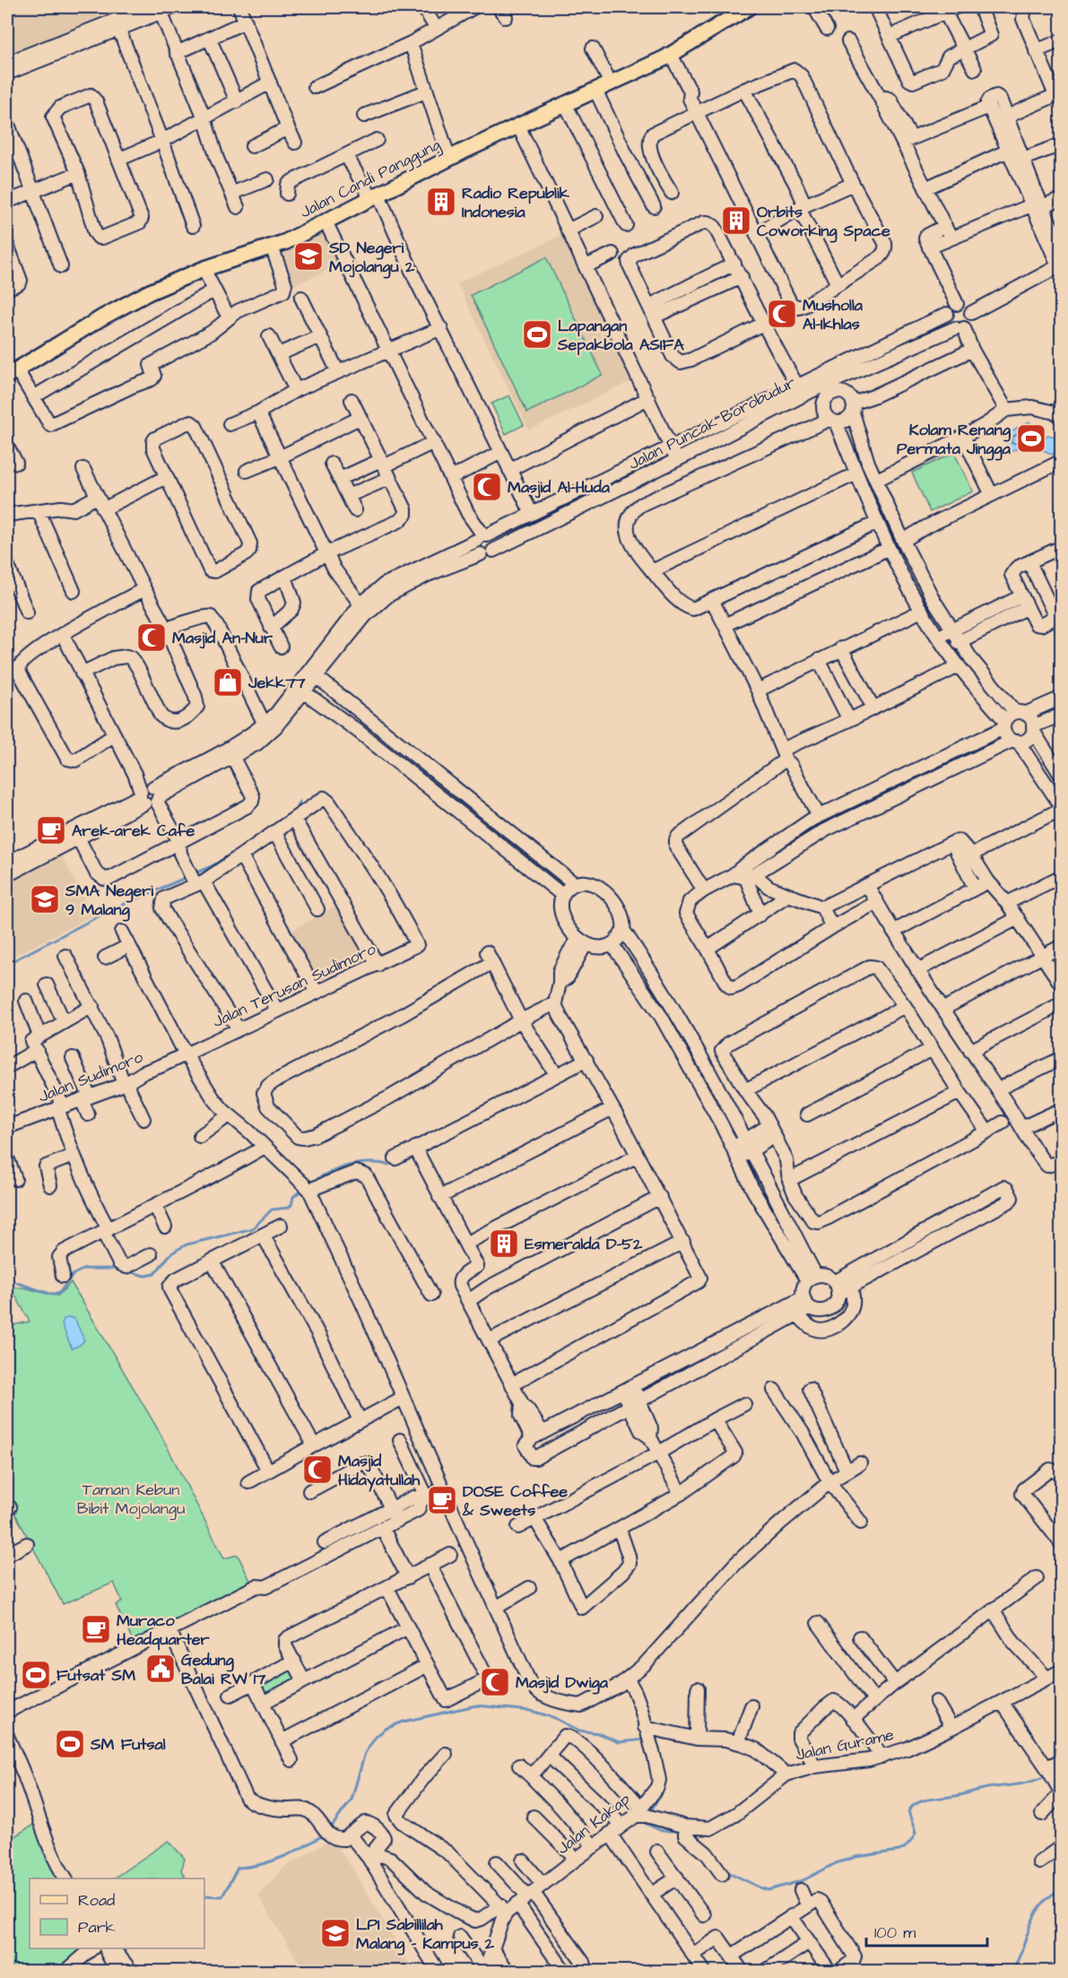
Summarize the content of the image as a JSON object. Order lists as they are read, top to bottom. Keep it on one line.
{"streets":{"main road":["Jalan Candi Panggung"],"street":["Jalan Puncak Borobudur","Jalan Terusan Sudimoro","Jalan Sudimoro","Jalan Gurame","Jalan Kakap"]},"crossings":[["Jalan Terusan Sudimoro","Jalan Sudimoro"],["Jalan Gurame","Jalan Kakap"]],"parks":["Taman Kebun Bibit Mojolangu"],"places":{"building":["Radio Republik Indonesia","Orbits Coworking Space","Esmeralda D-52"],"school or university":["SD Negeri Mojolangu 2","SMA Negeri 9 Malang","LPI Sabillilah Malang - Kampus 2"],"mosque":["Musholla Al-Ikhlas","Masjid Al-Huda","Masjid An-Nur","Masjid Hidayatullah","Masjid Dwiga"],"sports":["Lapangan Sepakbola ASIFA","Kolam Renang Permata Jingga","Futsat SM","SM Futsal"],"shop":["Jekk77"],"cafe":["Arek-arek Cafe","DOSE Coffee & Sweets","Muraco Headquarter"],"public building":["Gedung Balai RW 17"]},"legend":["Road","Park"],"scale_bar":"100 m"}
